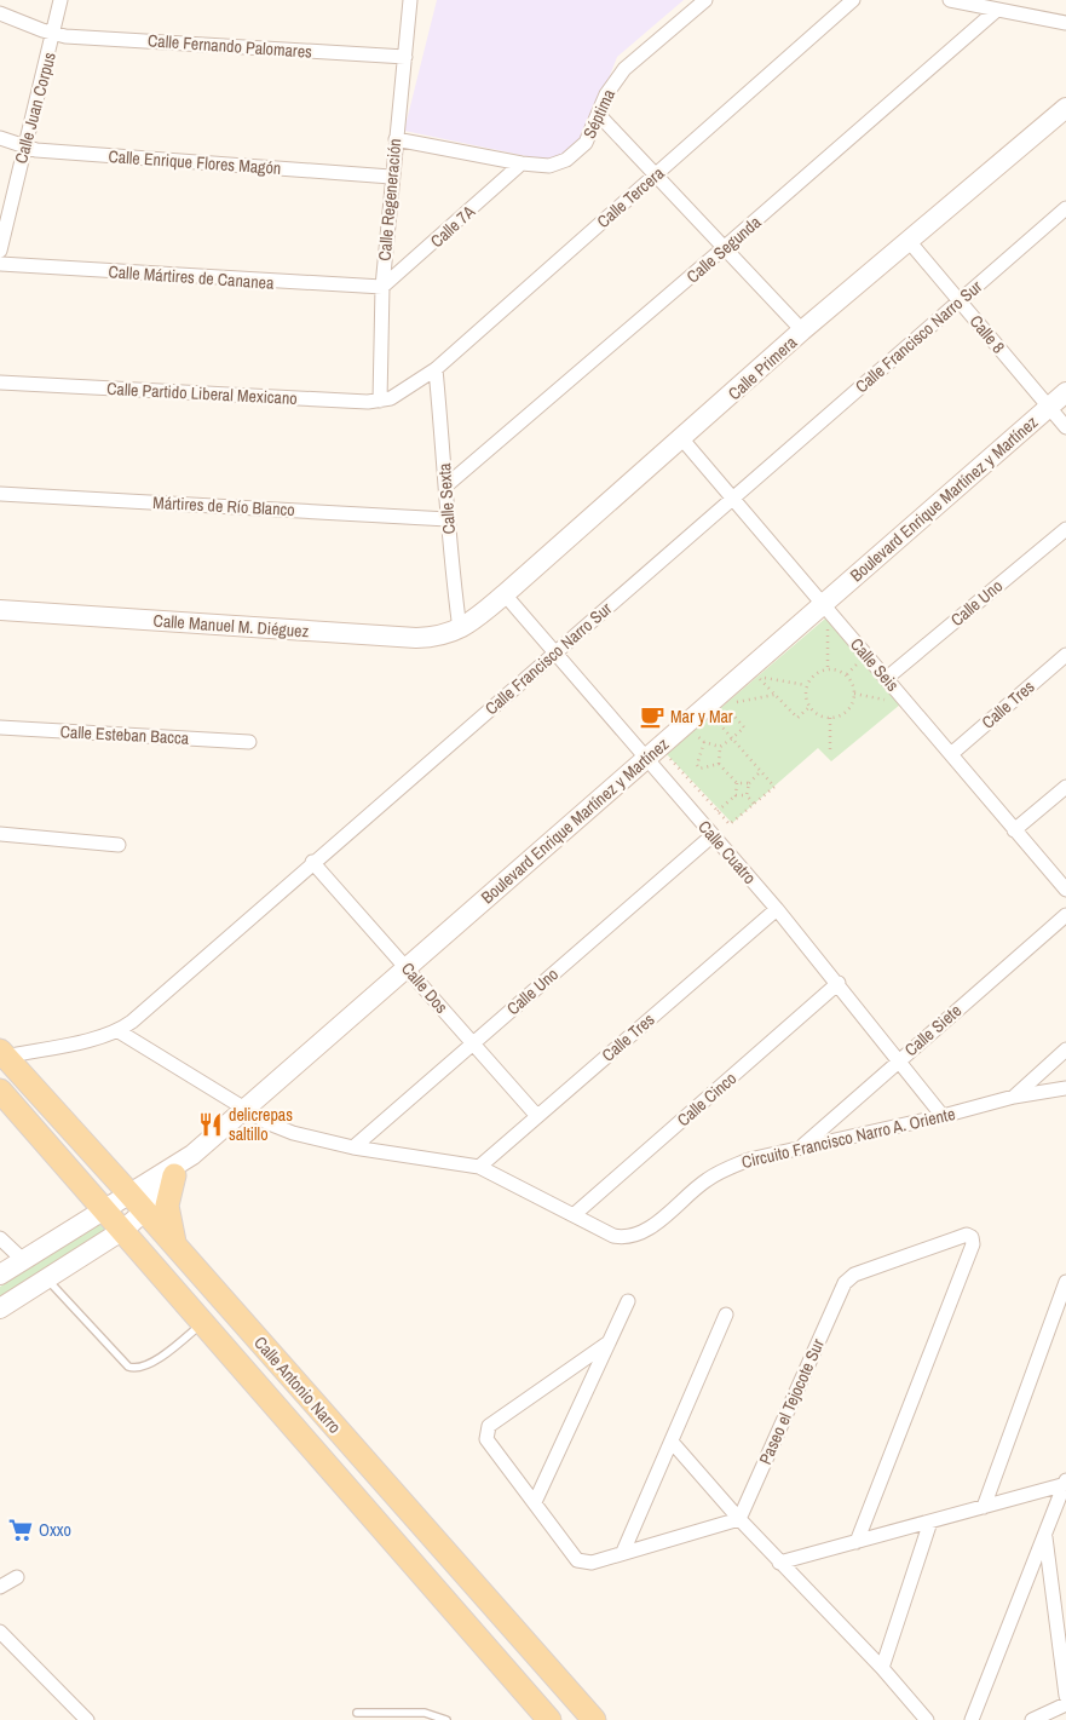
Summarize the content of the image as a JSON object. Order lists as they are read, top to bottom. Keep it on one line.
{"streets":{"main road":["Calle Antonio Narro"],"street":["Calle Fernando Palomares","Calle Juan Corpus","Séptima","Calle Enrique Flores Magón","Calle Tercera","Calle Regeneración","Calle 7A","Calle Segunda","Calle Mártires de Cananea","Calle 8","Calle Francisco Narro Sur","Calle Primera","Calle Partido Liberal Mexicano","Calle Sexta","Boulevard Enrique Martínez y Martínez","Mártires de Río Blanco","Calle Uno","Calle Manuel M. Diéguez","Calle Seis","Calle Tres","Calle Esteban Bacca","Calle Cuatro","Calle Dos","Calle Siete","Calle Cinco","Circuito Francisco Narro A. Oriente","Paseo el Tejocote Sur"]},"crossings":[["Calle Fernando Palomares","Calle Juan Corpus"],["Calle Fernando Palomares","Calle Regeneración"],["Calle Juan Corpus","Calle Enrique Flores Magón"],["Séptima","Calle Regeneración"],["Séptima","Calle 7A"],["Calle Enrique Flores Magón","Calle Regeneración"],["Calle Tercera","Calle Partido Liberal Mexicano"],["Calle Tercera","Calle Sexta"],["Calle Regeneración","Calle 7A"],["Calle Regeneración","Calle Mártires de Cananea"],["Calle Regeneración","Calle Partido Liberal Mexicano"],["Calle 7A","Calle Mártires de Cananea"],["Calle Segunda","Calle Sexta"],["Calle 8","Calle Francisco Narro Sur"],["Calle 8","Calle Primera"],["Calle 8","Boulevard Enrique Martínez y Martínez"],["Calle Francisco Narro Sur","Calle Seis"],["Calle Francisco Narro Sur","Calle Cuatro"],["Calle Francisco Narro Sur","Calle Dos"],["Calle Francisco Narro Sur","Circuito Francisco Narro A. Oriente"],["Calle Francisco Narro Sur","Calle Antonio Narro"],["Calle Primera","Calle Sexta"],["Calle Primera","Calle Manuel M. Diéguez"],["Calle Primera","Calle Seis"],["Calle Primera","Calle Cuatro"],["Calle Sexta","Mártires de Río Blanco"],["Calle Sexta","Calle Manuel M. Diéguez"],["Boulevard Enrique Martínez y Martínez","Calle Seis"],["Boulevard Enrique Martínez y Martínez","Calle Cuatro"],["Boulevard Enrique Martínez y Martínez","Calle Dos"],["Boulevard Enrique Martínez y Martínez","Circuito Francisco Narro A. Oriente"],["Boulevard Enrique Martínez y Martínez","Calle Antonio Narro"],["Calle Uno","Calle Seis"],["Calle Uno","Calle Cuatro"],["Calle Uno","Calle Dos"],["Calle Uno","Circuito Francisco Narro A. Oriente"],["Calle Seis","Calle Tres"],["Calle Tres","Calle Cuatro"],["Calle Tres","Calle Dos"],["Calle Tres","Circuito Francisco Narro A. Oriente"],["Calle Cuatro","Calle Siete"],["Calle Cuatro","Calle Cinco"],["Calle Cuatro","Circuito Francisco Narro A. Oriente"],["Calle Siete","Circuito Francisco Narro A. Oriente"],["Calle Cinco","Circuito Francisco Narro A. Oriente"]],"places":{"cafe":["Mar y Mar"],"restaurant":["delicrepas saltillo"],"supermarket":["Oxxo"]}}
